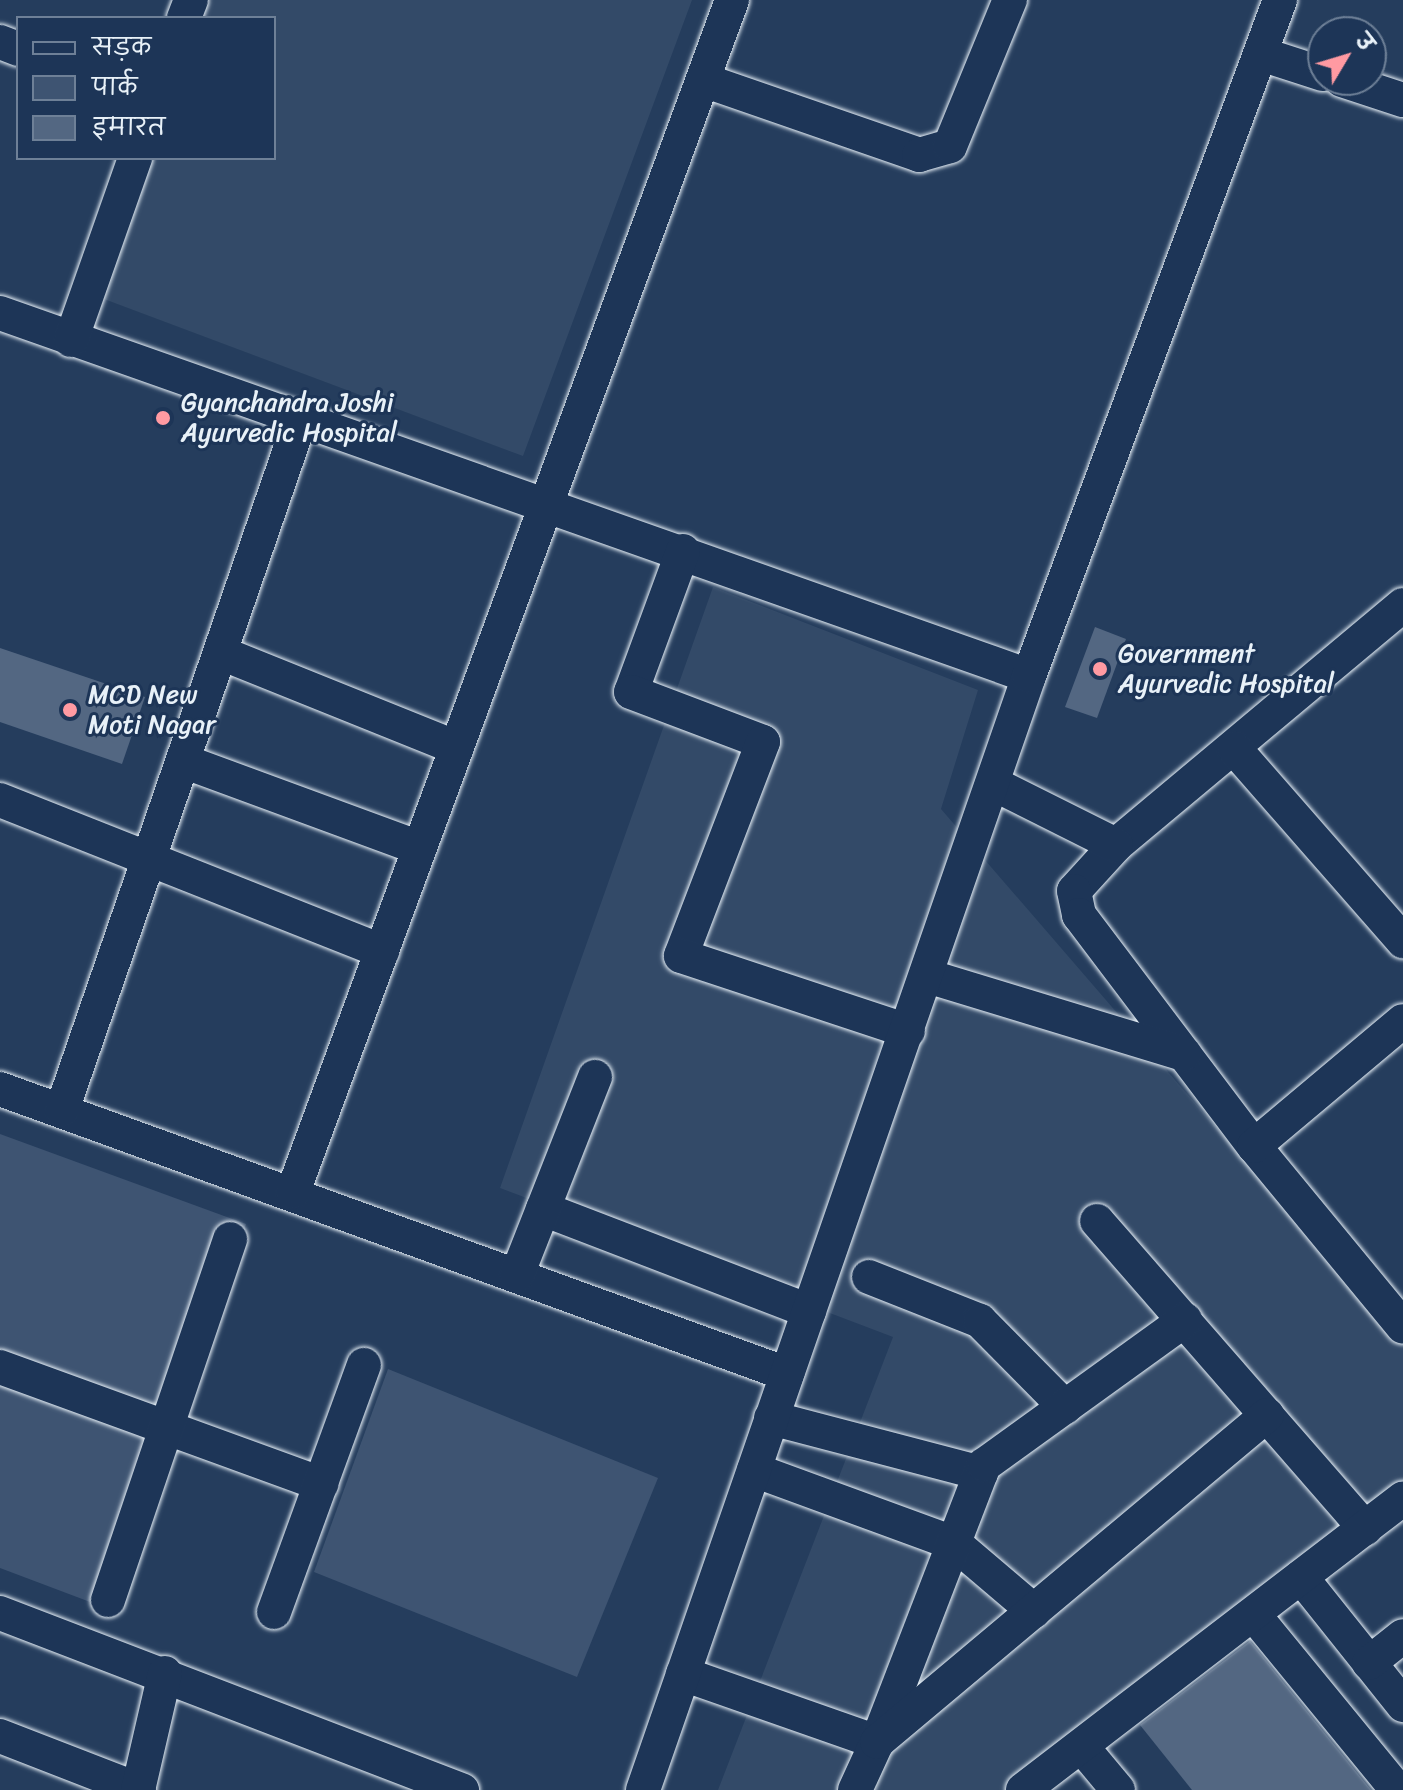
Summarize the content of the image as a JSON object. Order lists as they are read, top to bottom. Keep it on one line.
{"places":["Gyanchandra Joshi Ayurvedic Hospital","Government Ayurvedic Hospital","MCD New Moti Nagar"],"legend":["सड़क","पार्क","इमारत"],"north":"top right"}
